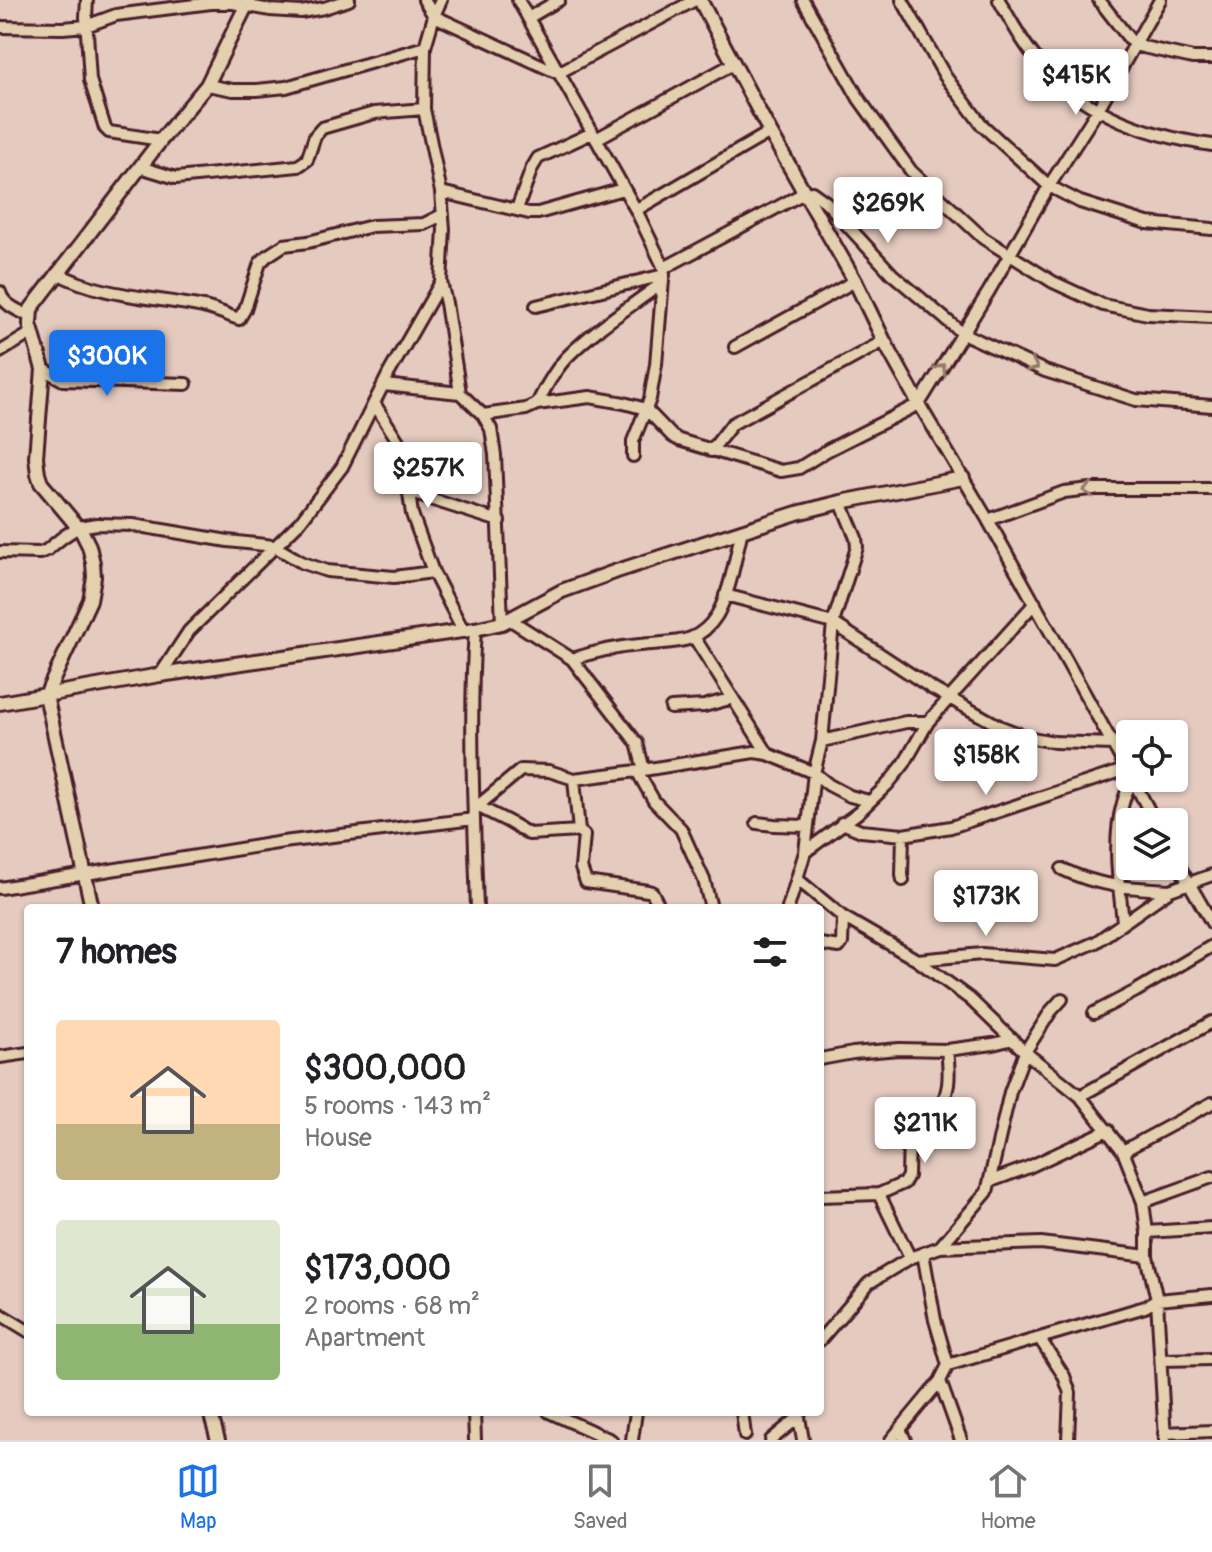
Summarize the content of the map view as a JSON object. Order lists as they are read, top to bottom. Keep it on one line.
{"page":{"price":["$415K","$269K","$300K","$257K","$158K","$173K","$211K"],"heading":"7 homes","list":[{"name":"$300,000","note":"5 rooms · 143 m² · House"},{"name":"$173,000","note":"2 rooms · 68 m² · Apartment"}],"tabs":["Map","Saved","Home"]}}
